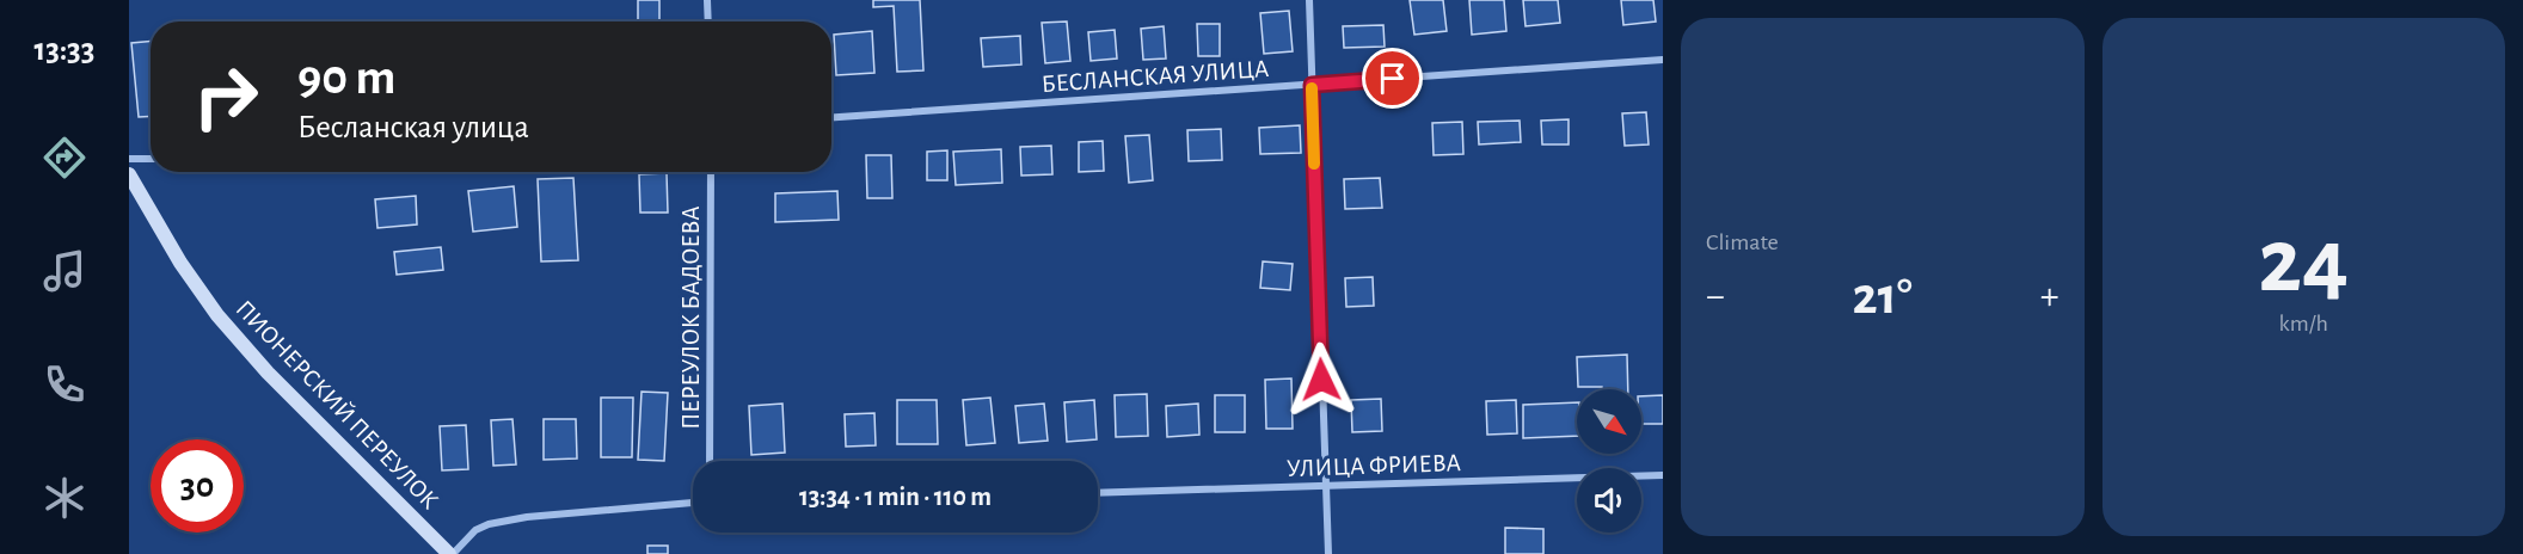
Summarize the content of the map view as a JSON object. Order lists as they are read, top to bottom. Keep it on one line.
{"streets":{"street":["БЕСЛАНСКАЯ УЛИЦА","ПЕРЕУЛОК БАДОЕВА","ПИОНЕРСКИЙ ПЕРЕУЛОК","УЛИЦА ФРИЕВА"]},"north":"bottom right","page":{"tabs":"13:33","tile":["Climate",["24","km/h"]],"turn":["90 m","Бесланская улица"],"heat":["−","21°","+"],"limit":"30","trip":"13:34 · 1 min · 110 m"}}
